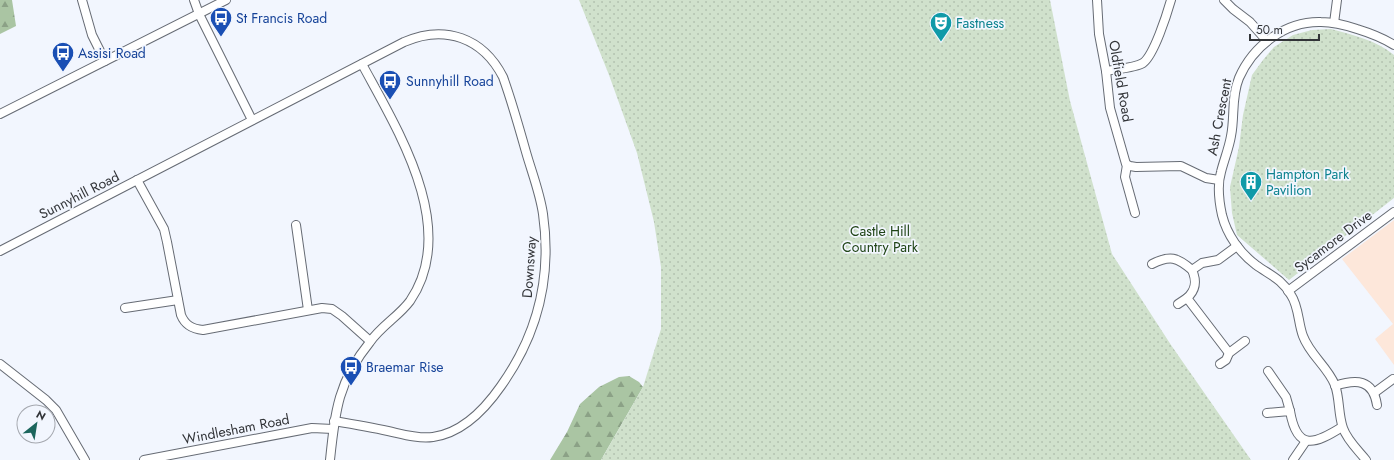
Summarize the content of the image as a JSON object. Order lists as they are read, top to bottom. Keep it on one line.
{"streets":{"street":["Oldfield Road","Ash Crescent","Sunnyhill Road","Sycamore Drive","Downsway","Windlesham Road"]},"crossings":[["Ash Crescent","Sycamore Drive"],["Sunnyhill Road","Downsway"],["Downsway","Windlesham Road"]],"parks":["Castle Hill Country Park"],"places":{"bus stop":["St Francis Road","Assisi Road","Sunnyhill Road","Braemar Rise"],"theatre":["Fastness"],"building":["Hampton Park Pavilion"]},"scale_bar":"50 m","north":"top right"}
